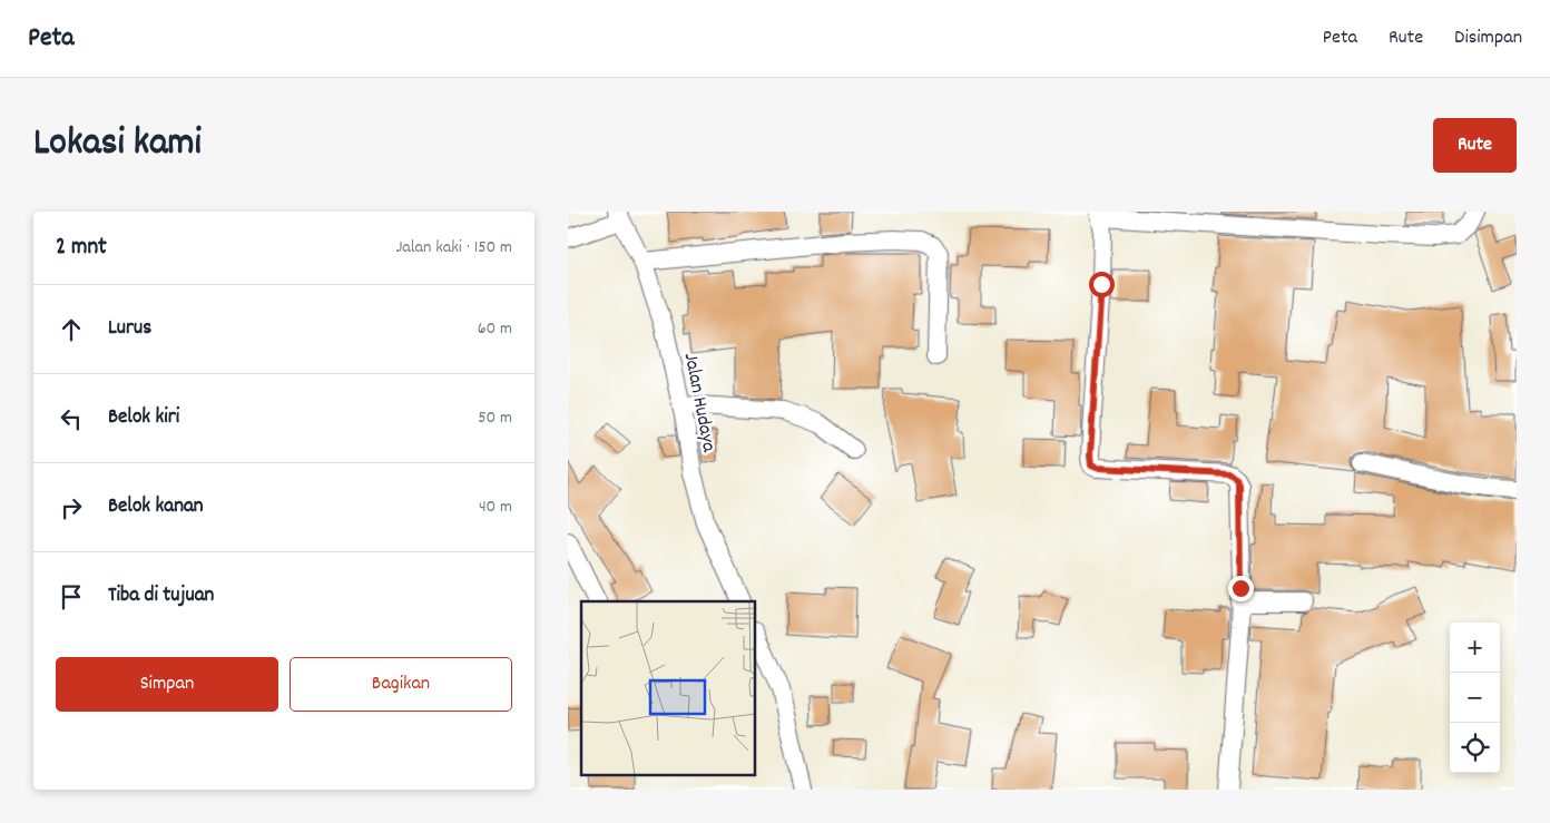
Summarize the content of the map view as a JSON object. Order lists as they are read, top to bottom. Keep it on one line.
{"streets":{"street":["Jalan Hudaya"]},"page":{"header":"Peta","nav":["Peta","Rute","Disimpan"],"title":"Lokasi kami","buttons":["Rute",["Simpan","Bagikan"]],"heading":["2 mnt","Jalan kaki · 150 m"],"list":[["Lurus","60 m"],["Belok kiri","50 m"],["Belok kanan","40 m"],"Tiba di tujuan"],"map_buttons":["+","−"]}}
